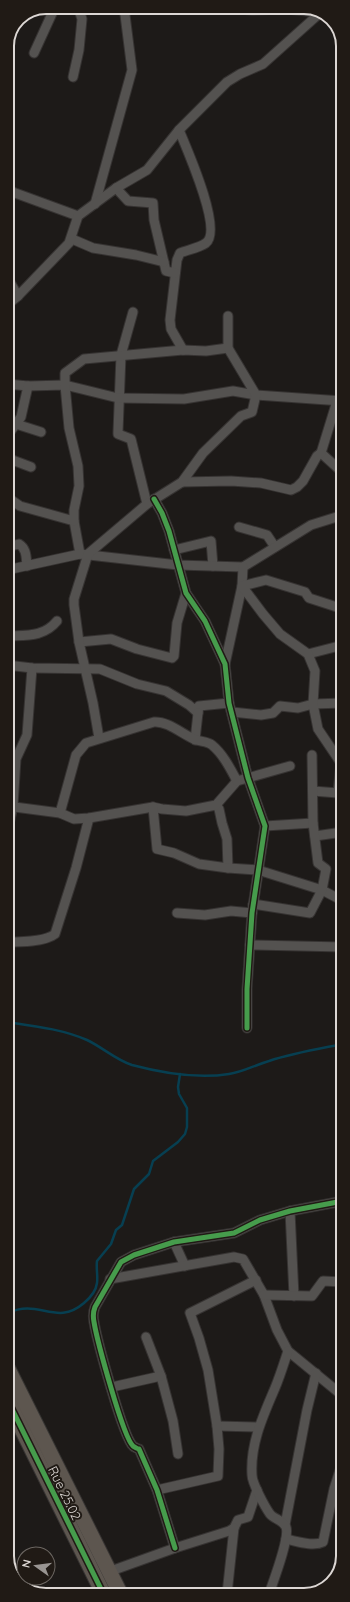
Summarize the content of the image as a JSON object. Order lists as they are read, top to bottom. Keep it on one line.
{"streets":{"main road":["Rue 25.02"]},"north":"left"}
